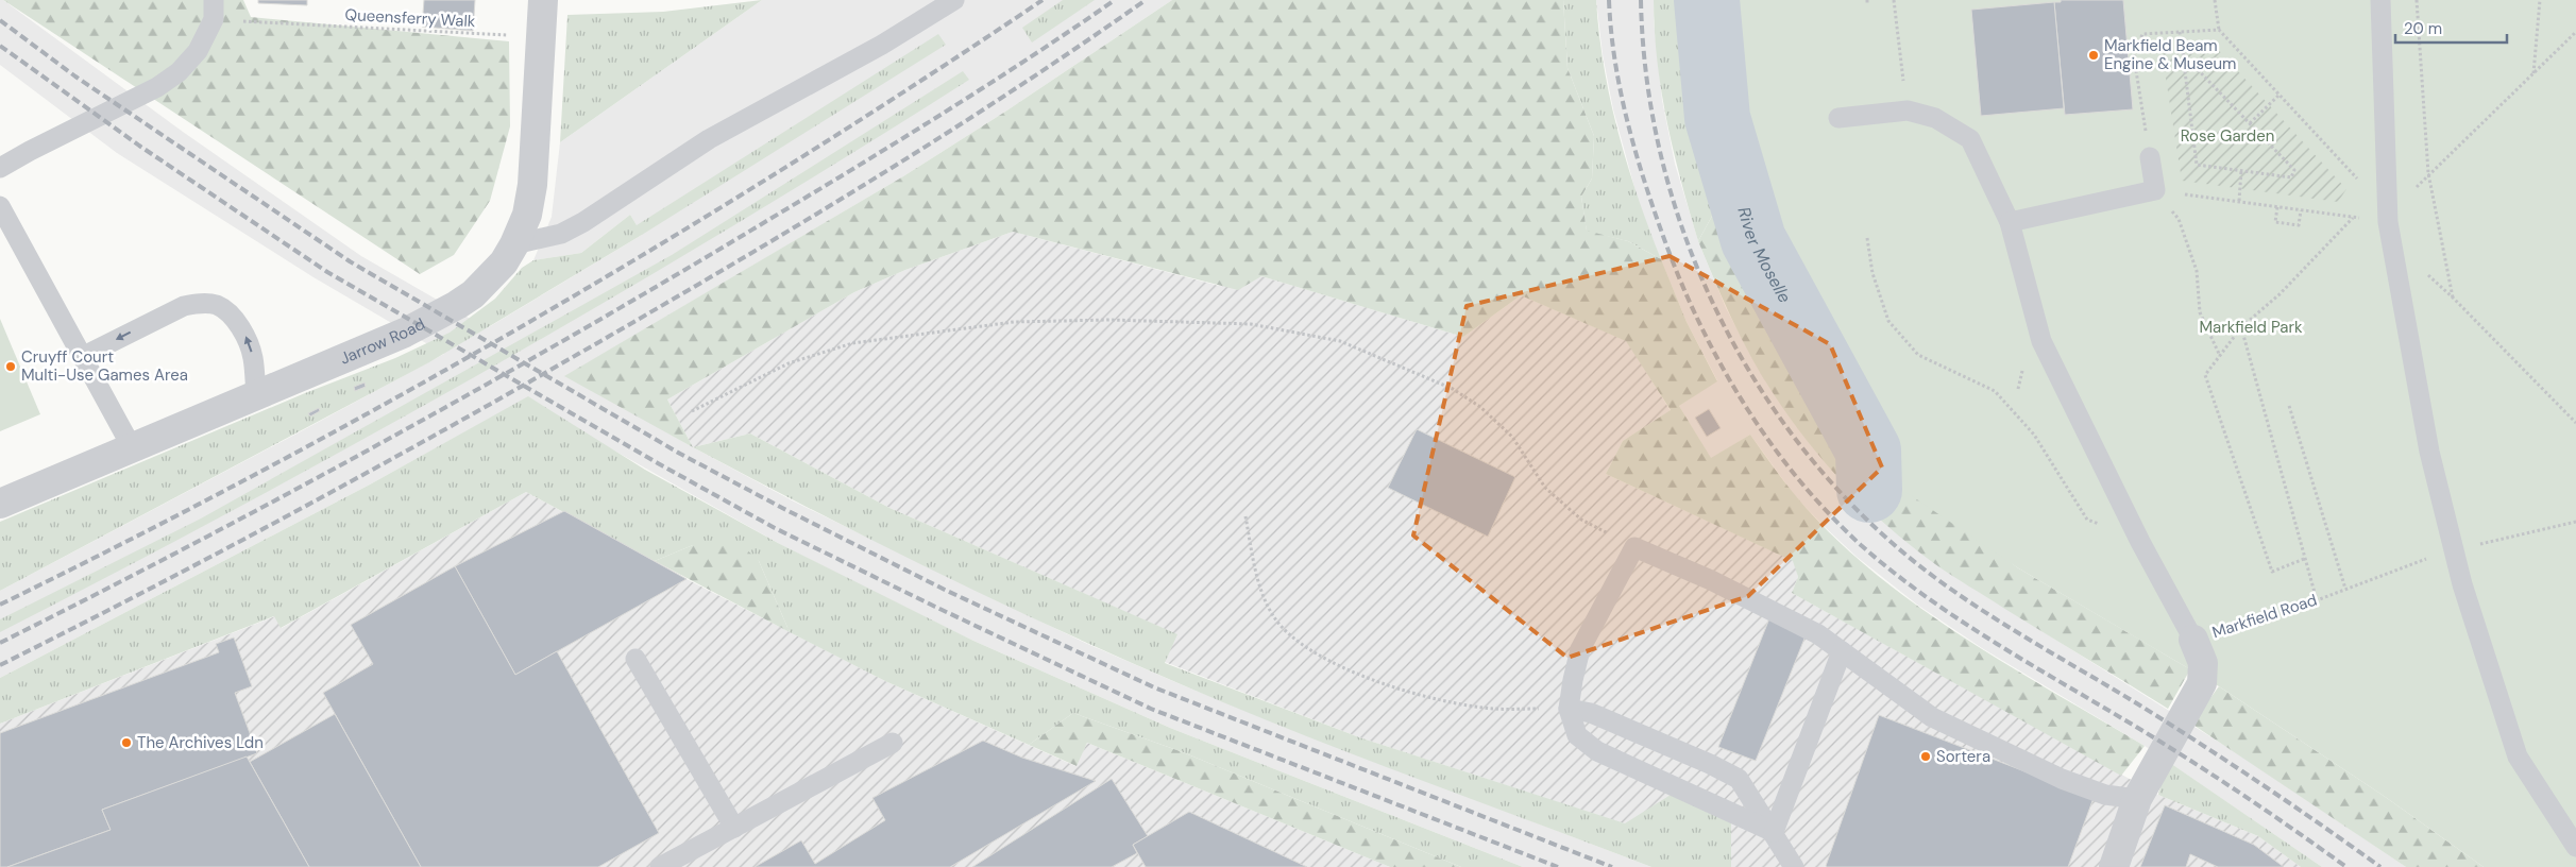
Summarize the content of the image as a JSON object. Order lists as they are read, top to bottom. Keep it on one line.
{"streets":{"street":["Jarrow Road","Markfield Road"],"path":["Queensferry Walk"]},"crossings":[["Queensferry Walk","Jarrow Road"]],"water":["River Moselle"],"parks":["Rose Garden","Markfield Park"],"places":["Markfield Beam Engine & Museum","Cruyff Court Multi-Use Games Area","The Archives Ldn","Sortera"],"scale_bar":"20 m"}
